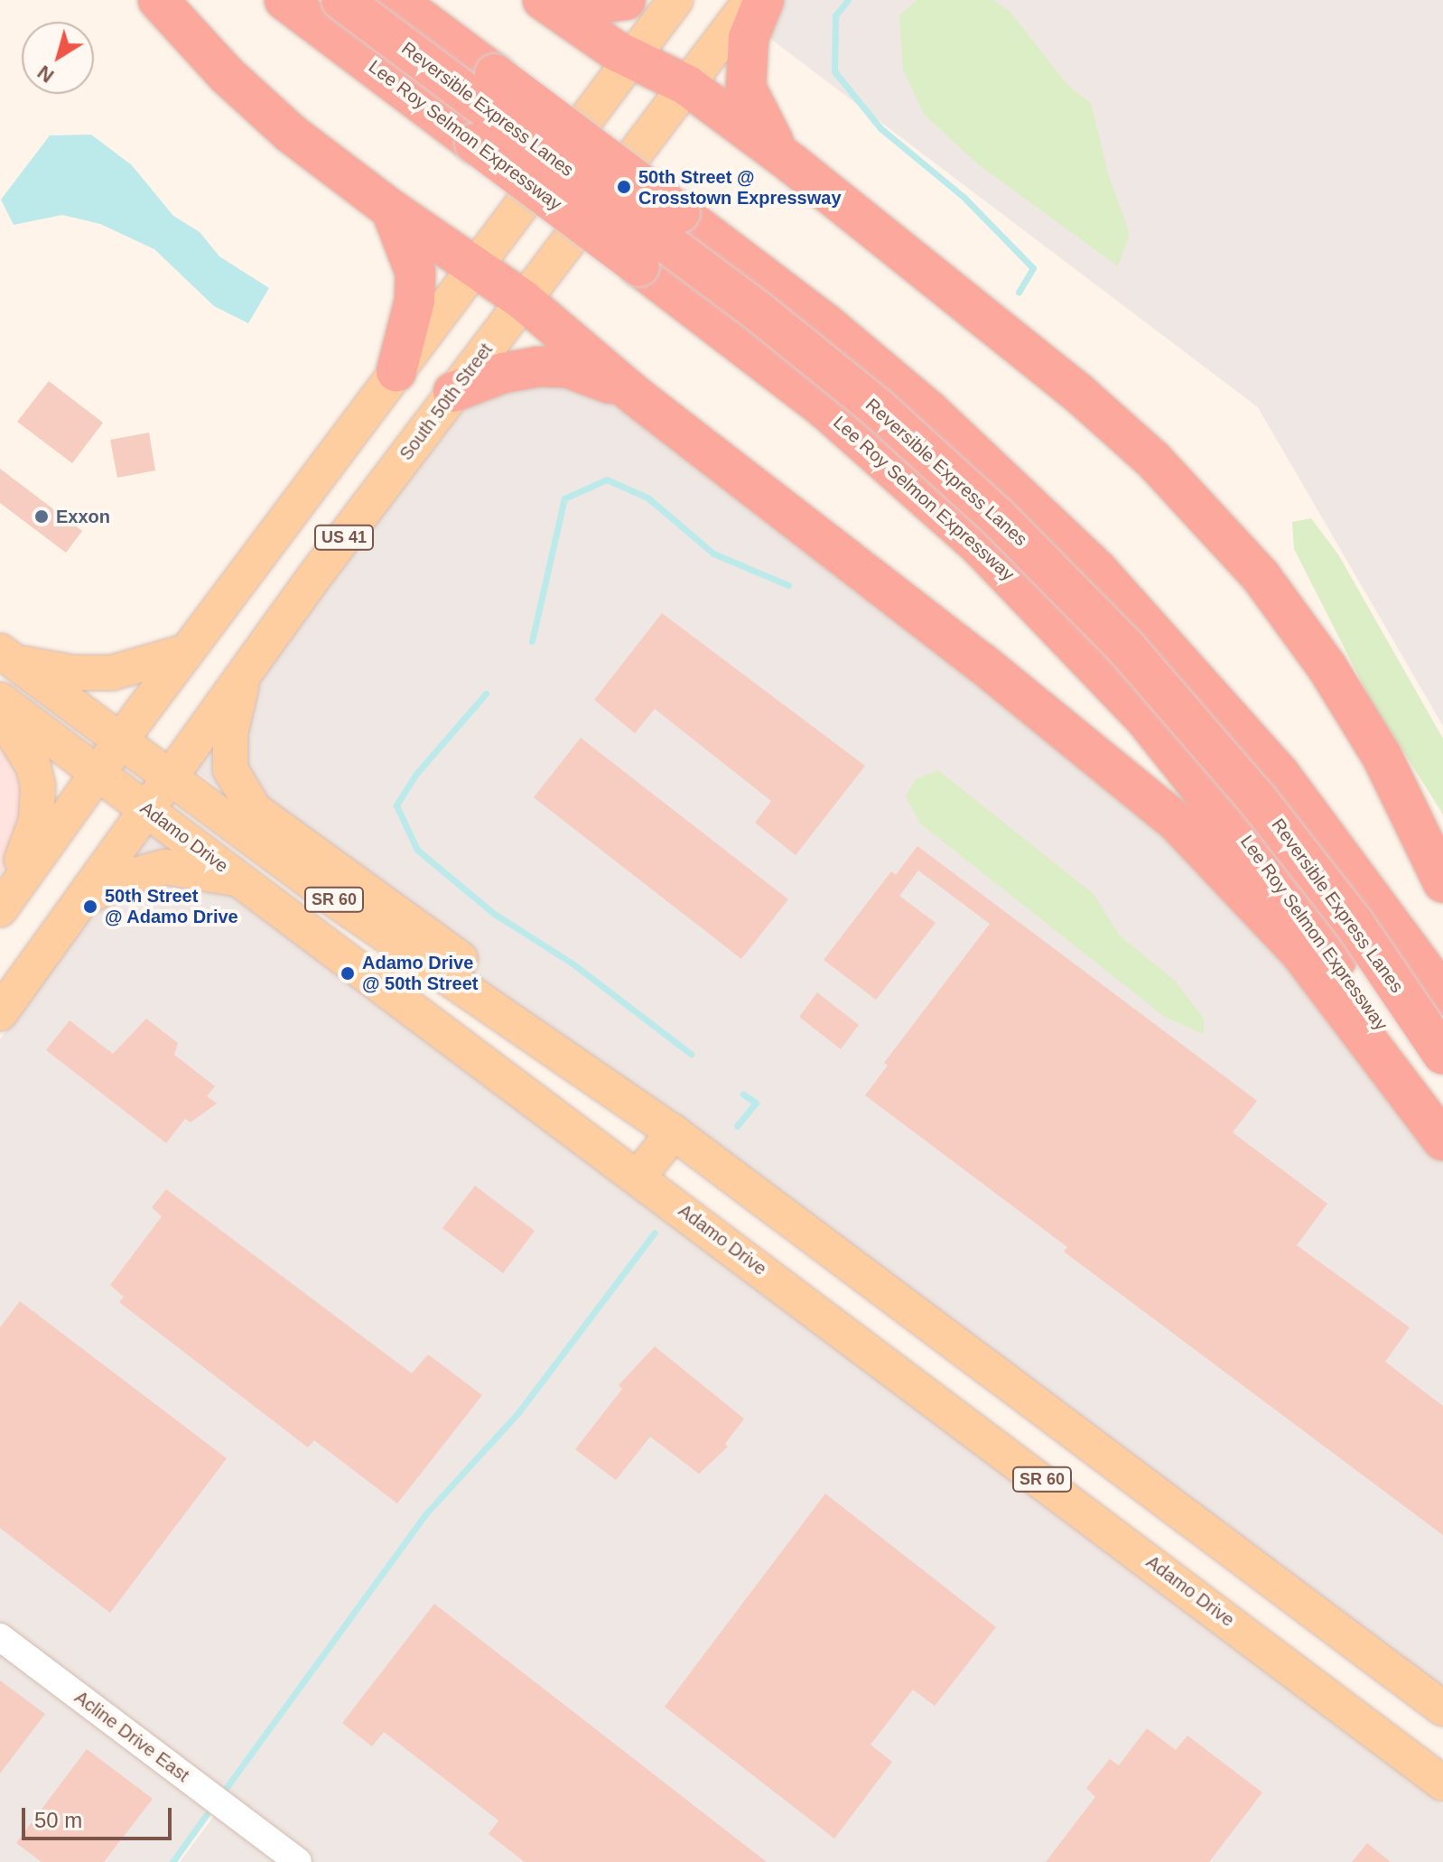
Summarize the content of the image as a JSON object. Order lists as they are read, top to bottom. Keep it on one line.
{"streets":{"highway":["Reversible Express Lanes","Lee Roy Selmon Expressway"],"main road":["South 50th Street","US 41","Adamo Drive","SR 60"],"street":["Acline Drive East"]},"crossings":[["South 50th Street","US 41"],["South 50th Street","Adamo Drive"],["South 50th Street","SR 60"],["US 41","Adamo Drive"],["US 41","SR 60"]],"places":["50th Street @ Crosstown Expressway","Exxon","50th Street @ Adamo Drive","Adamo Drive @ 50th Street"],"scale_bar":"50 m","north":"bottom left"}
